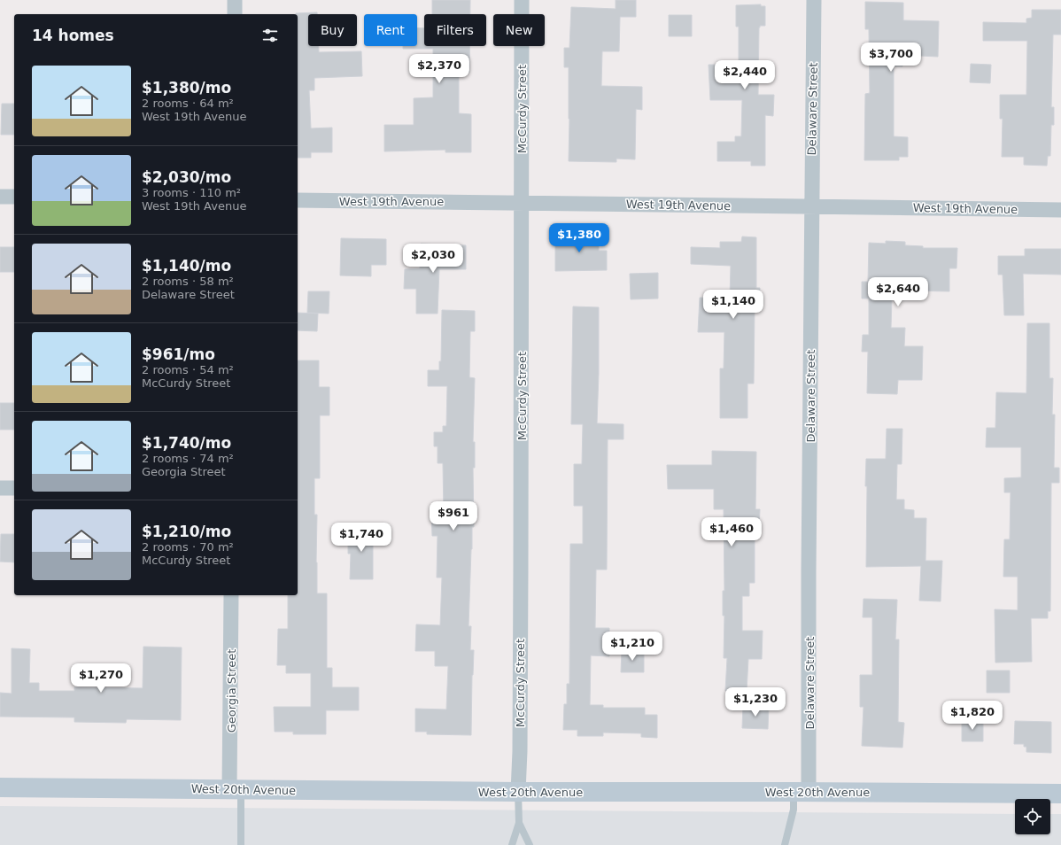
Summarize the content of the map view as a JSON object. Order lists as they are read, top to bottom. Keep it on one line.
{"streets":{"main road":["West 20th Avenue"],"street":["McCurdy Street","Delaware Street","West 19th Avenue","Georgia Street"]},"crossings":[["McCurdy Street","West 19th Avenue"],["McCurdy Street","West 20th Avenue"],["Delaware Street","West 19th Avenue"],["Delaware Street","West 20th Avenue"],["Georgia Street","West 20th Avenue"]],"page":{"chip":["Buy","Rent","Filters","New"],"heading":"14 homes","price":["$3,700","$2,370","$2,440","$1,380","$2,030","$2,640","$1,140","$961","$1,460","$1,740","$1,210","$1,270","$1,230","$1,820"],"list":[{"name":"$1,380/mo","note":"2 rooms · 64 m² · West 19th Avenue"},{"name":"$2,030/mo","note":"3 rooms · 110 m² · West 19th Avenue"},{"name":"$1,140/mo","note":"2 rooms · 58 m² · Delaware Street"},{"name":"$961/mo","note":"2 rooms · 54 m² · McCurdy Street"},{"name":"$1,740/mo","note":"2 rooms · 74 m² · Georgia Street"},{"name":"$1,210/mo","note":"2 rooms · 70 m² · McCurdy Street"}]}}
